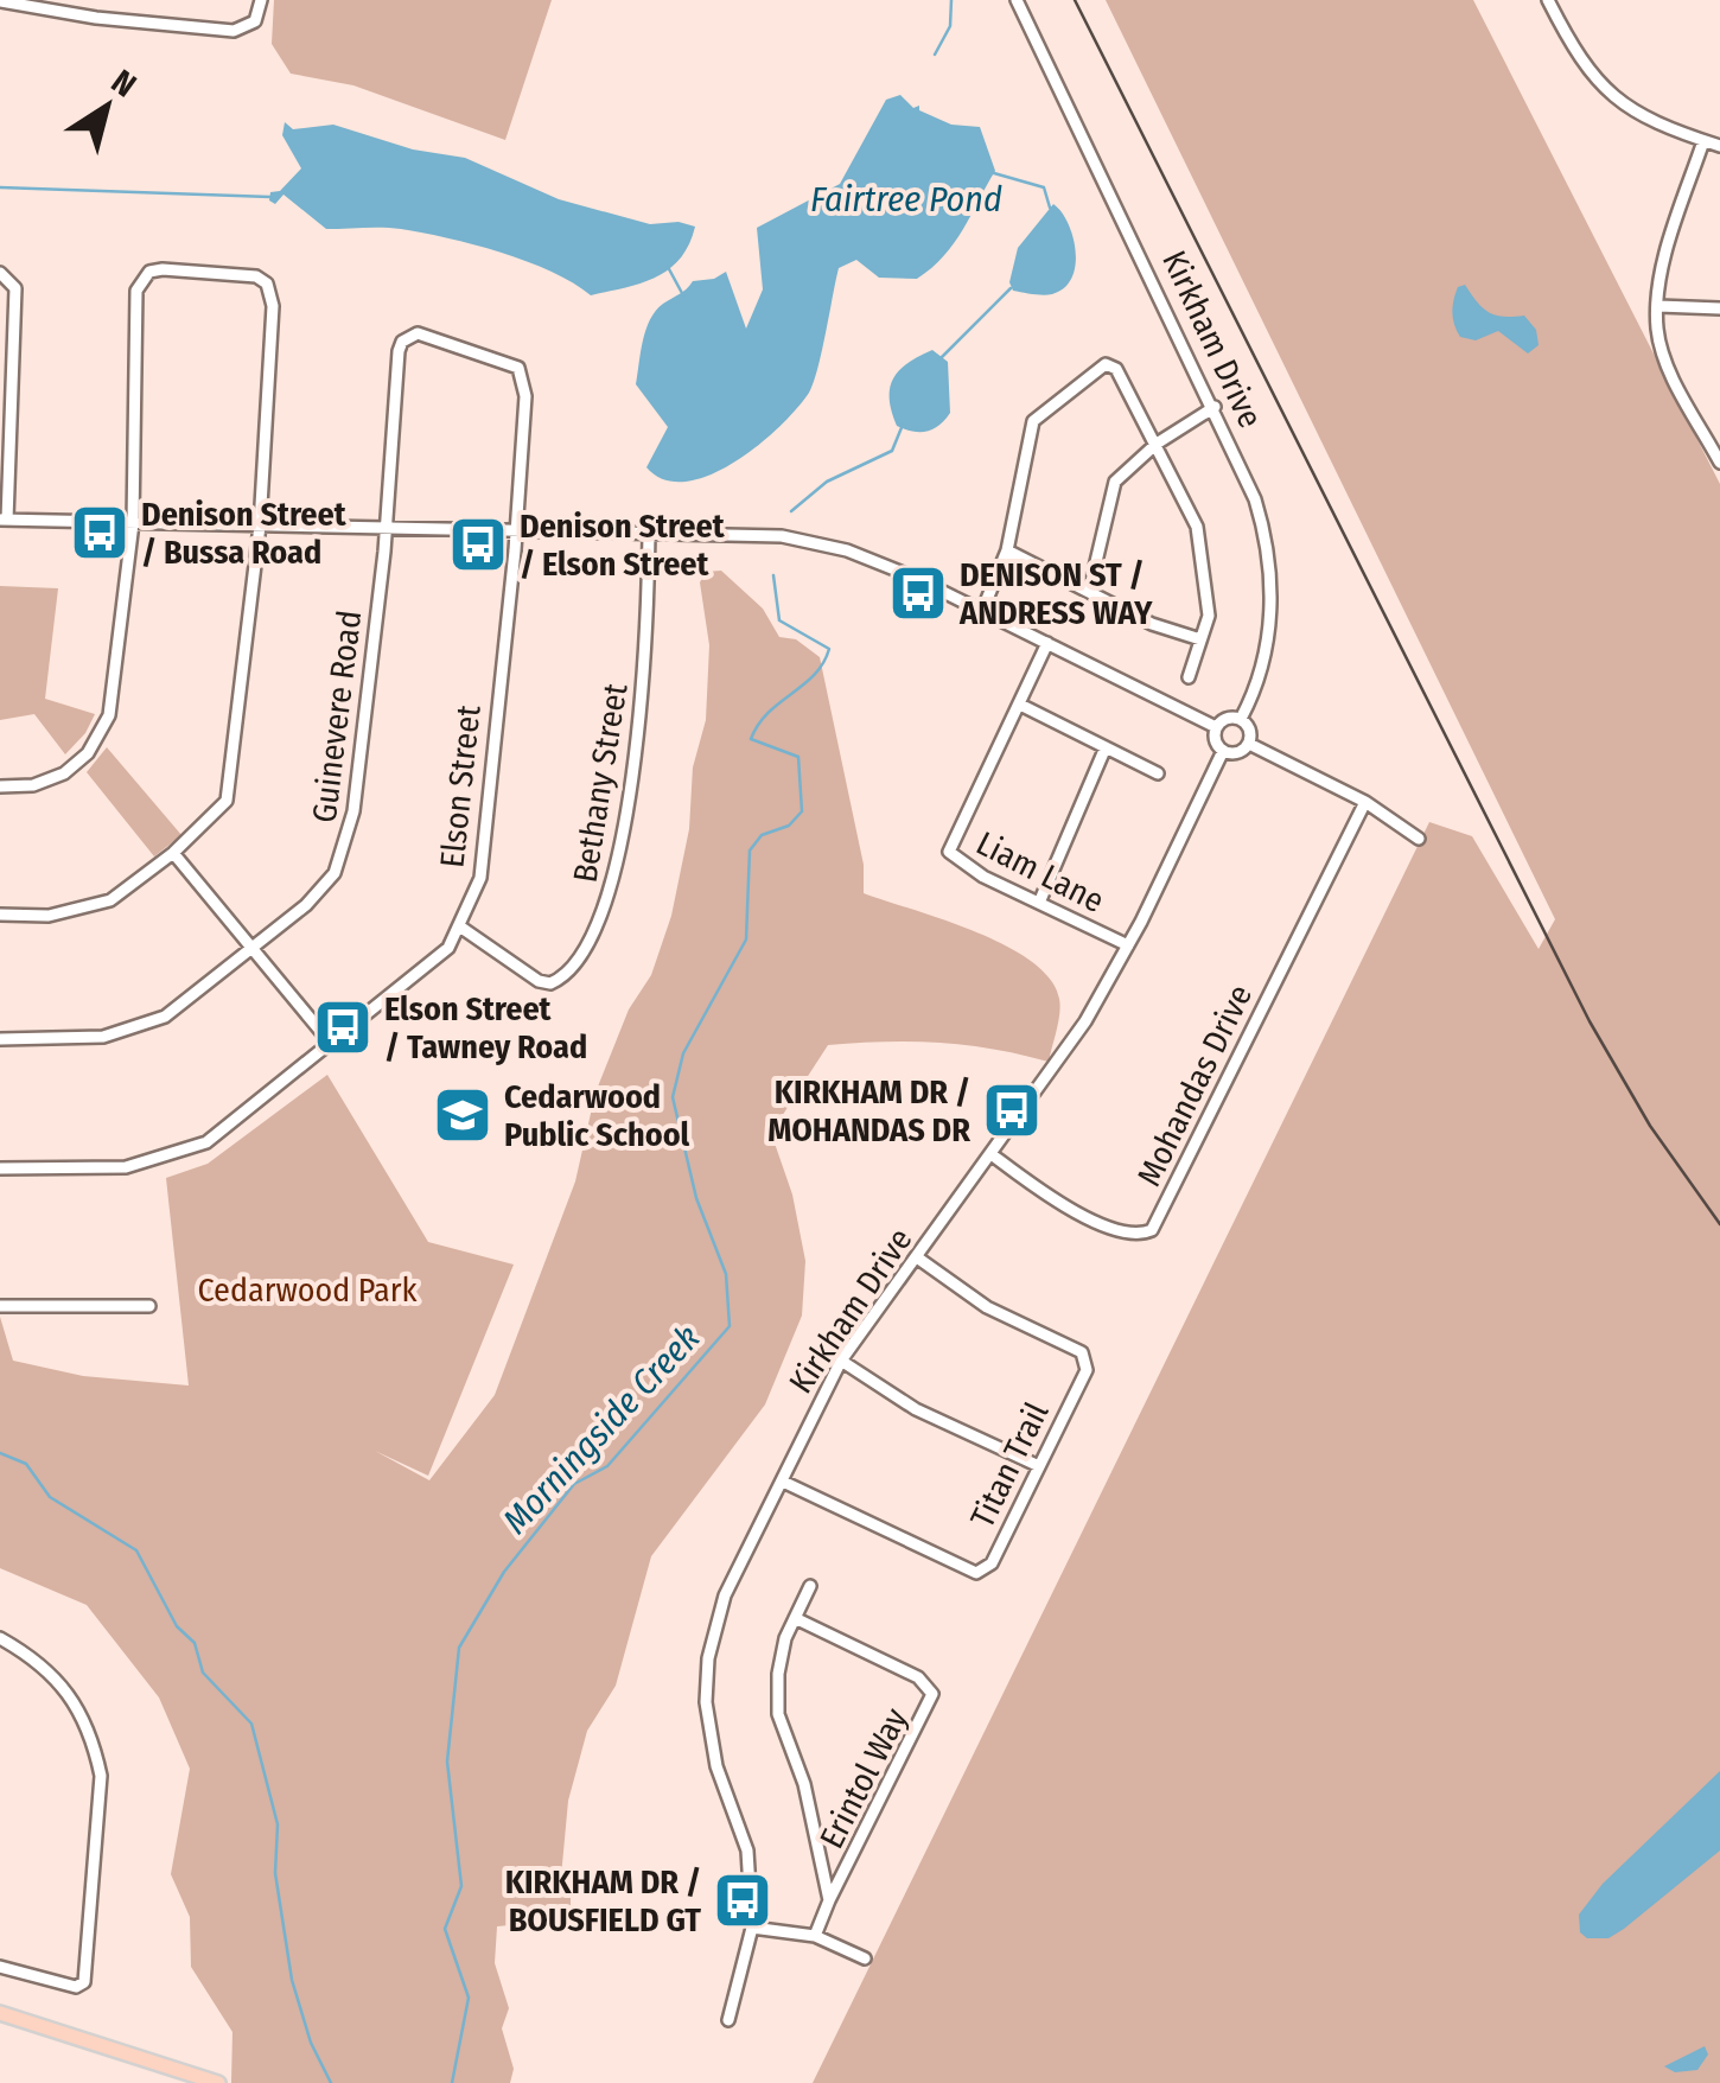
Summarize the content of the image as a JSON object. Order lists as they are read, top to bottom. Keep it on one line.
{"streets":{"street":["Kirkham Drive","Guinevere Road","Bethany Street","Elson Street","Liam Lane","Mohandas Drive","Titan Trail","Erintol Way"]},"crossings":[["Kirkham Drive","Liam Lane"],["Kirkham Drive","Mohandas Drive"],["Kirkham Drive","Titan Trail"],["Guinevere Road","Elson Street"],["Bethany Street","Elson Street"]],"water":["Fairtree Pond","Morningside Creek"],"parks":["Cedarwood Park"],"places":{"bus stop":["Denison Street / Bussa Road","Denison Street / Elson Street","DENISON ST / ANDRESS WAY","Elson Street / Tawney Road","KIRKHAM DR / MOHANDAS DR","KIRKHAM DR / BOUSFIELD GT"],"school or university":["Cedarwood Public School"]},"north":"top right"}
